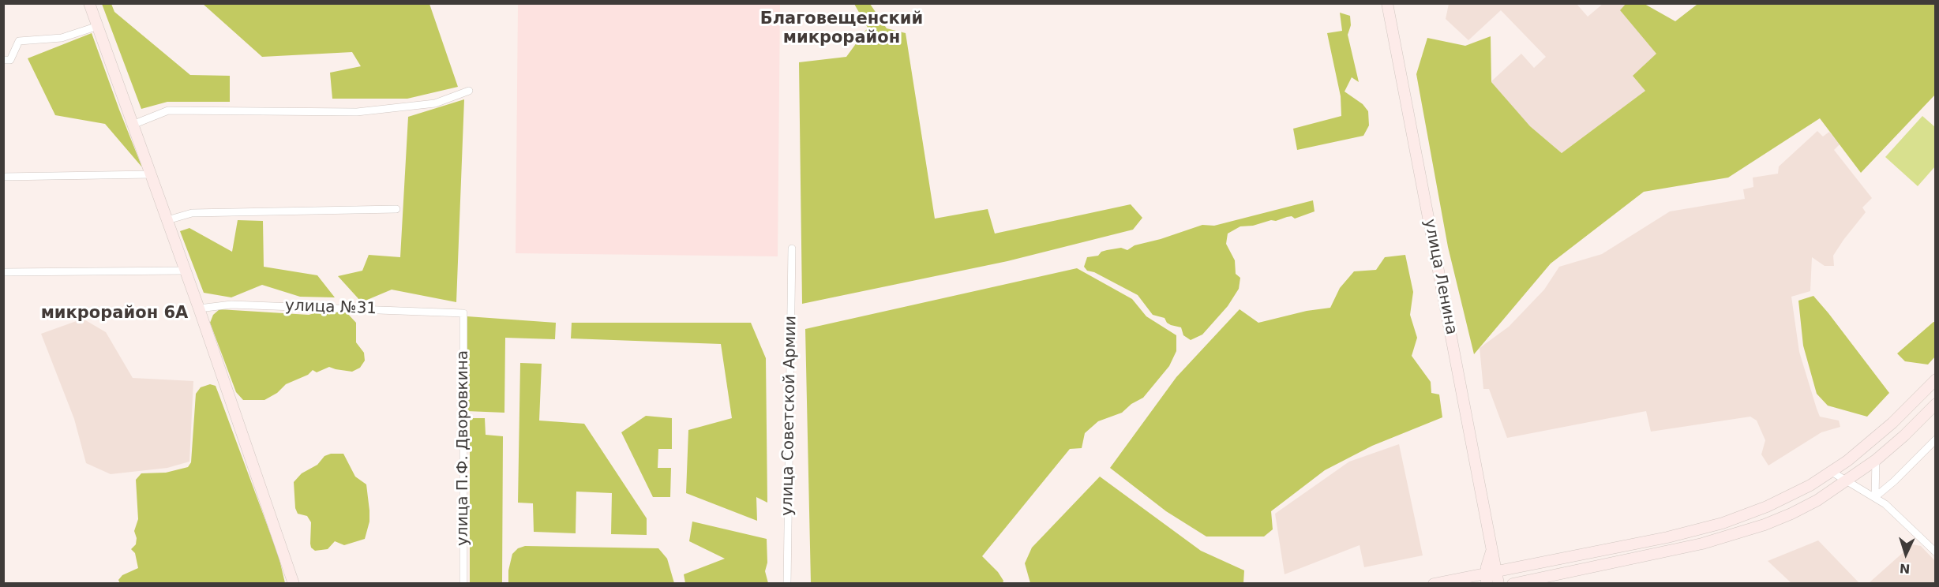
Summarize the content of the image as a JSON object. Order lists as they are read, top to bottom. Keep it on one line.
{"streets":{"main road":["улица Ленина"],"street":["улица №31","улица Советской Армии","улица П.Ф. Дворовкина"]},"crossings":[["улица №31","улица П.Ф. Дворовкина"]],"districts":["Благовещенский микрорайон","микрорайон 6А"],"north":"bottom"}
